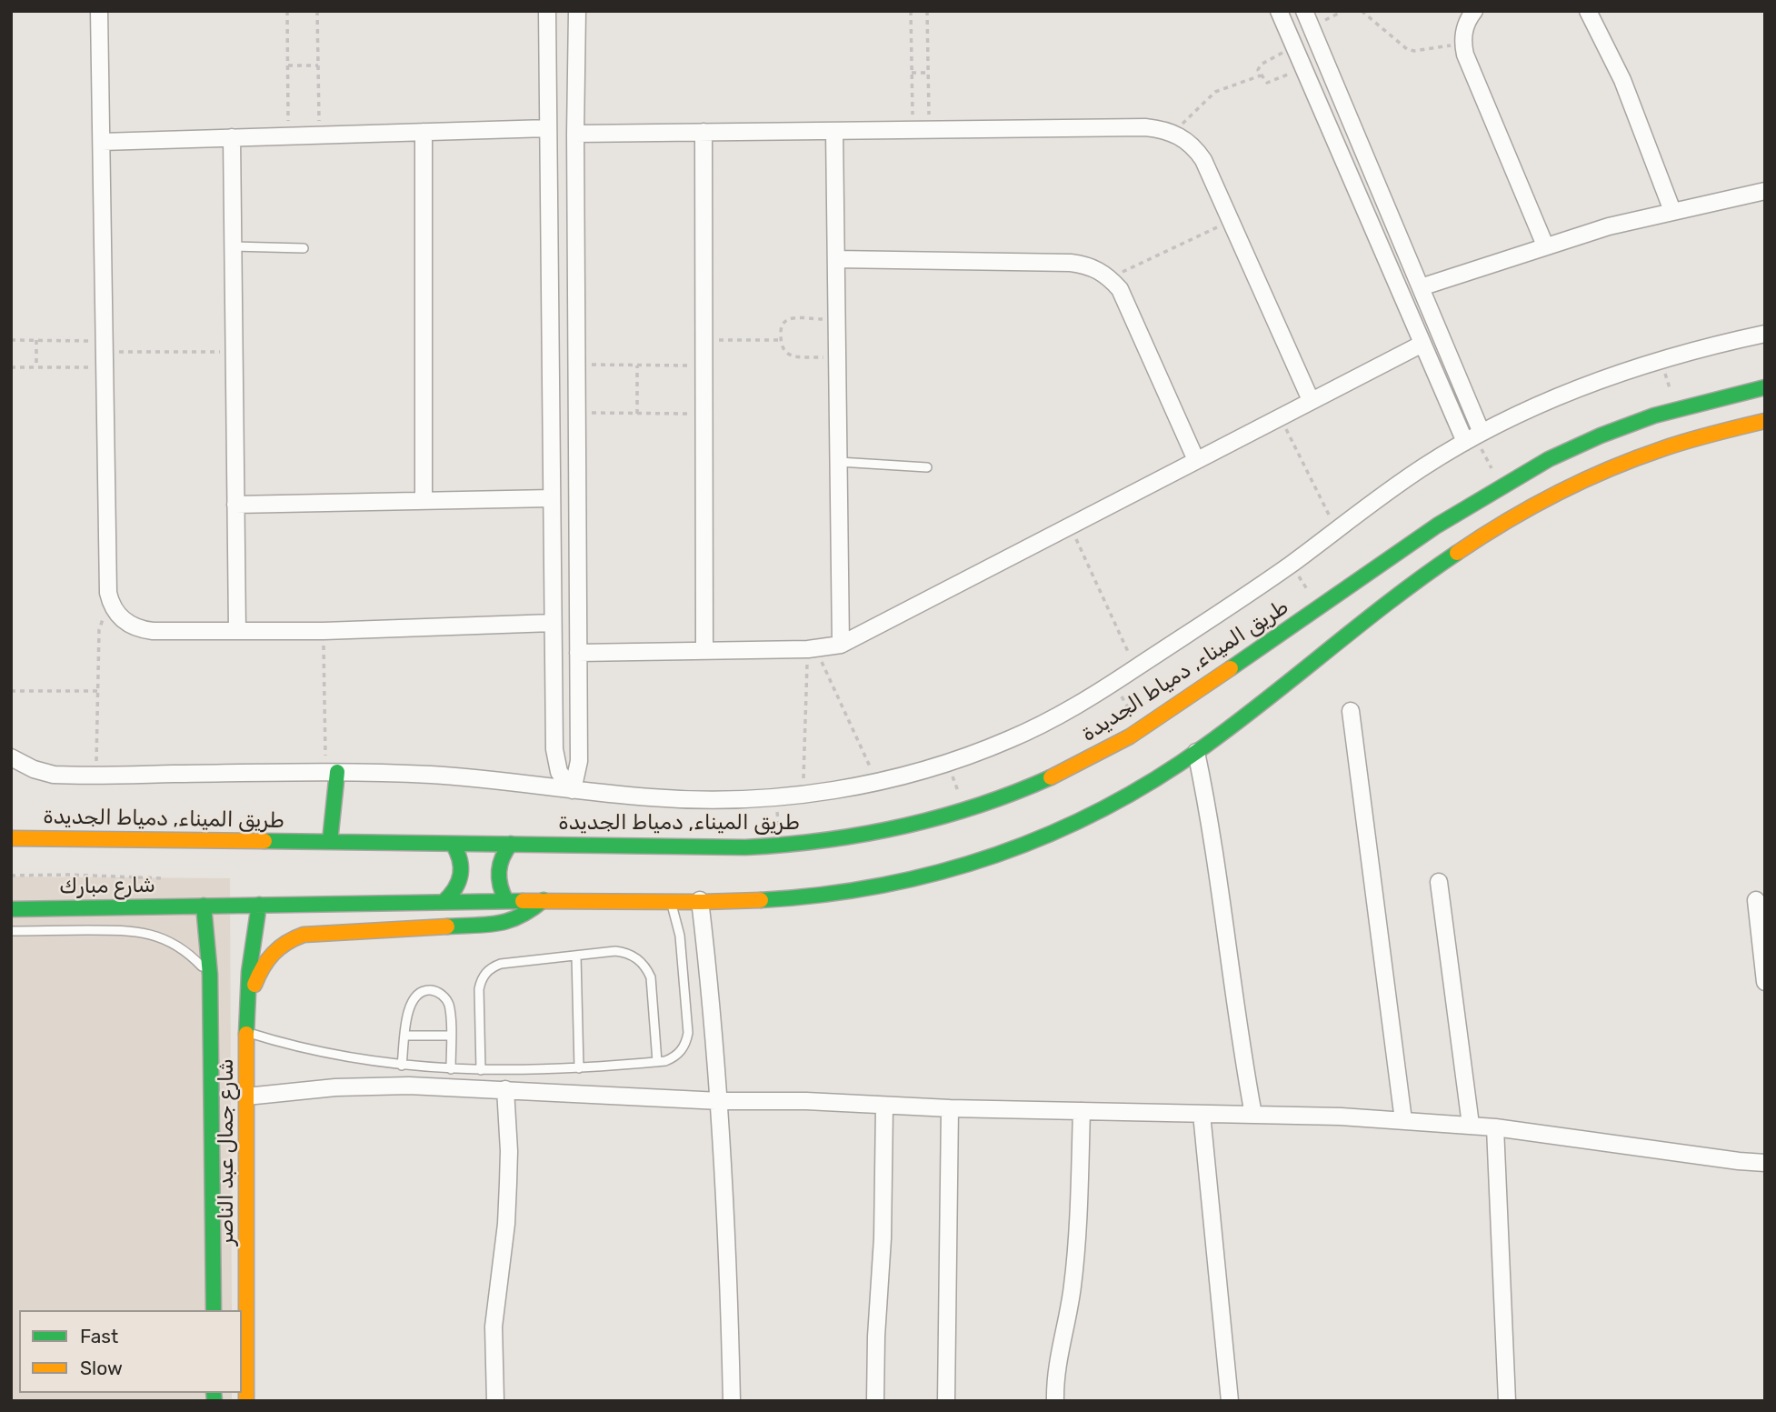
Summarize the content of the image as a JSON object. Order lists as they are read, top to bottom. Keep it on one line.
{"streets":{"main road":["طريق الميناء, دمياط الجديدة","شارع مبارك","شارع جمال عبد الناصر"]},"crossings":[["شارع مبارك","شارع جمال عبد الناصر"]],"legend":["Fast","Slow"]}
